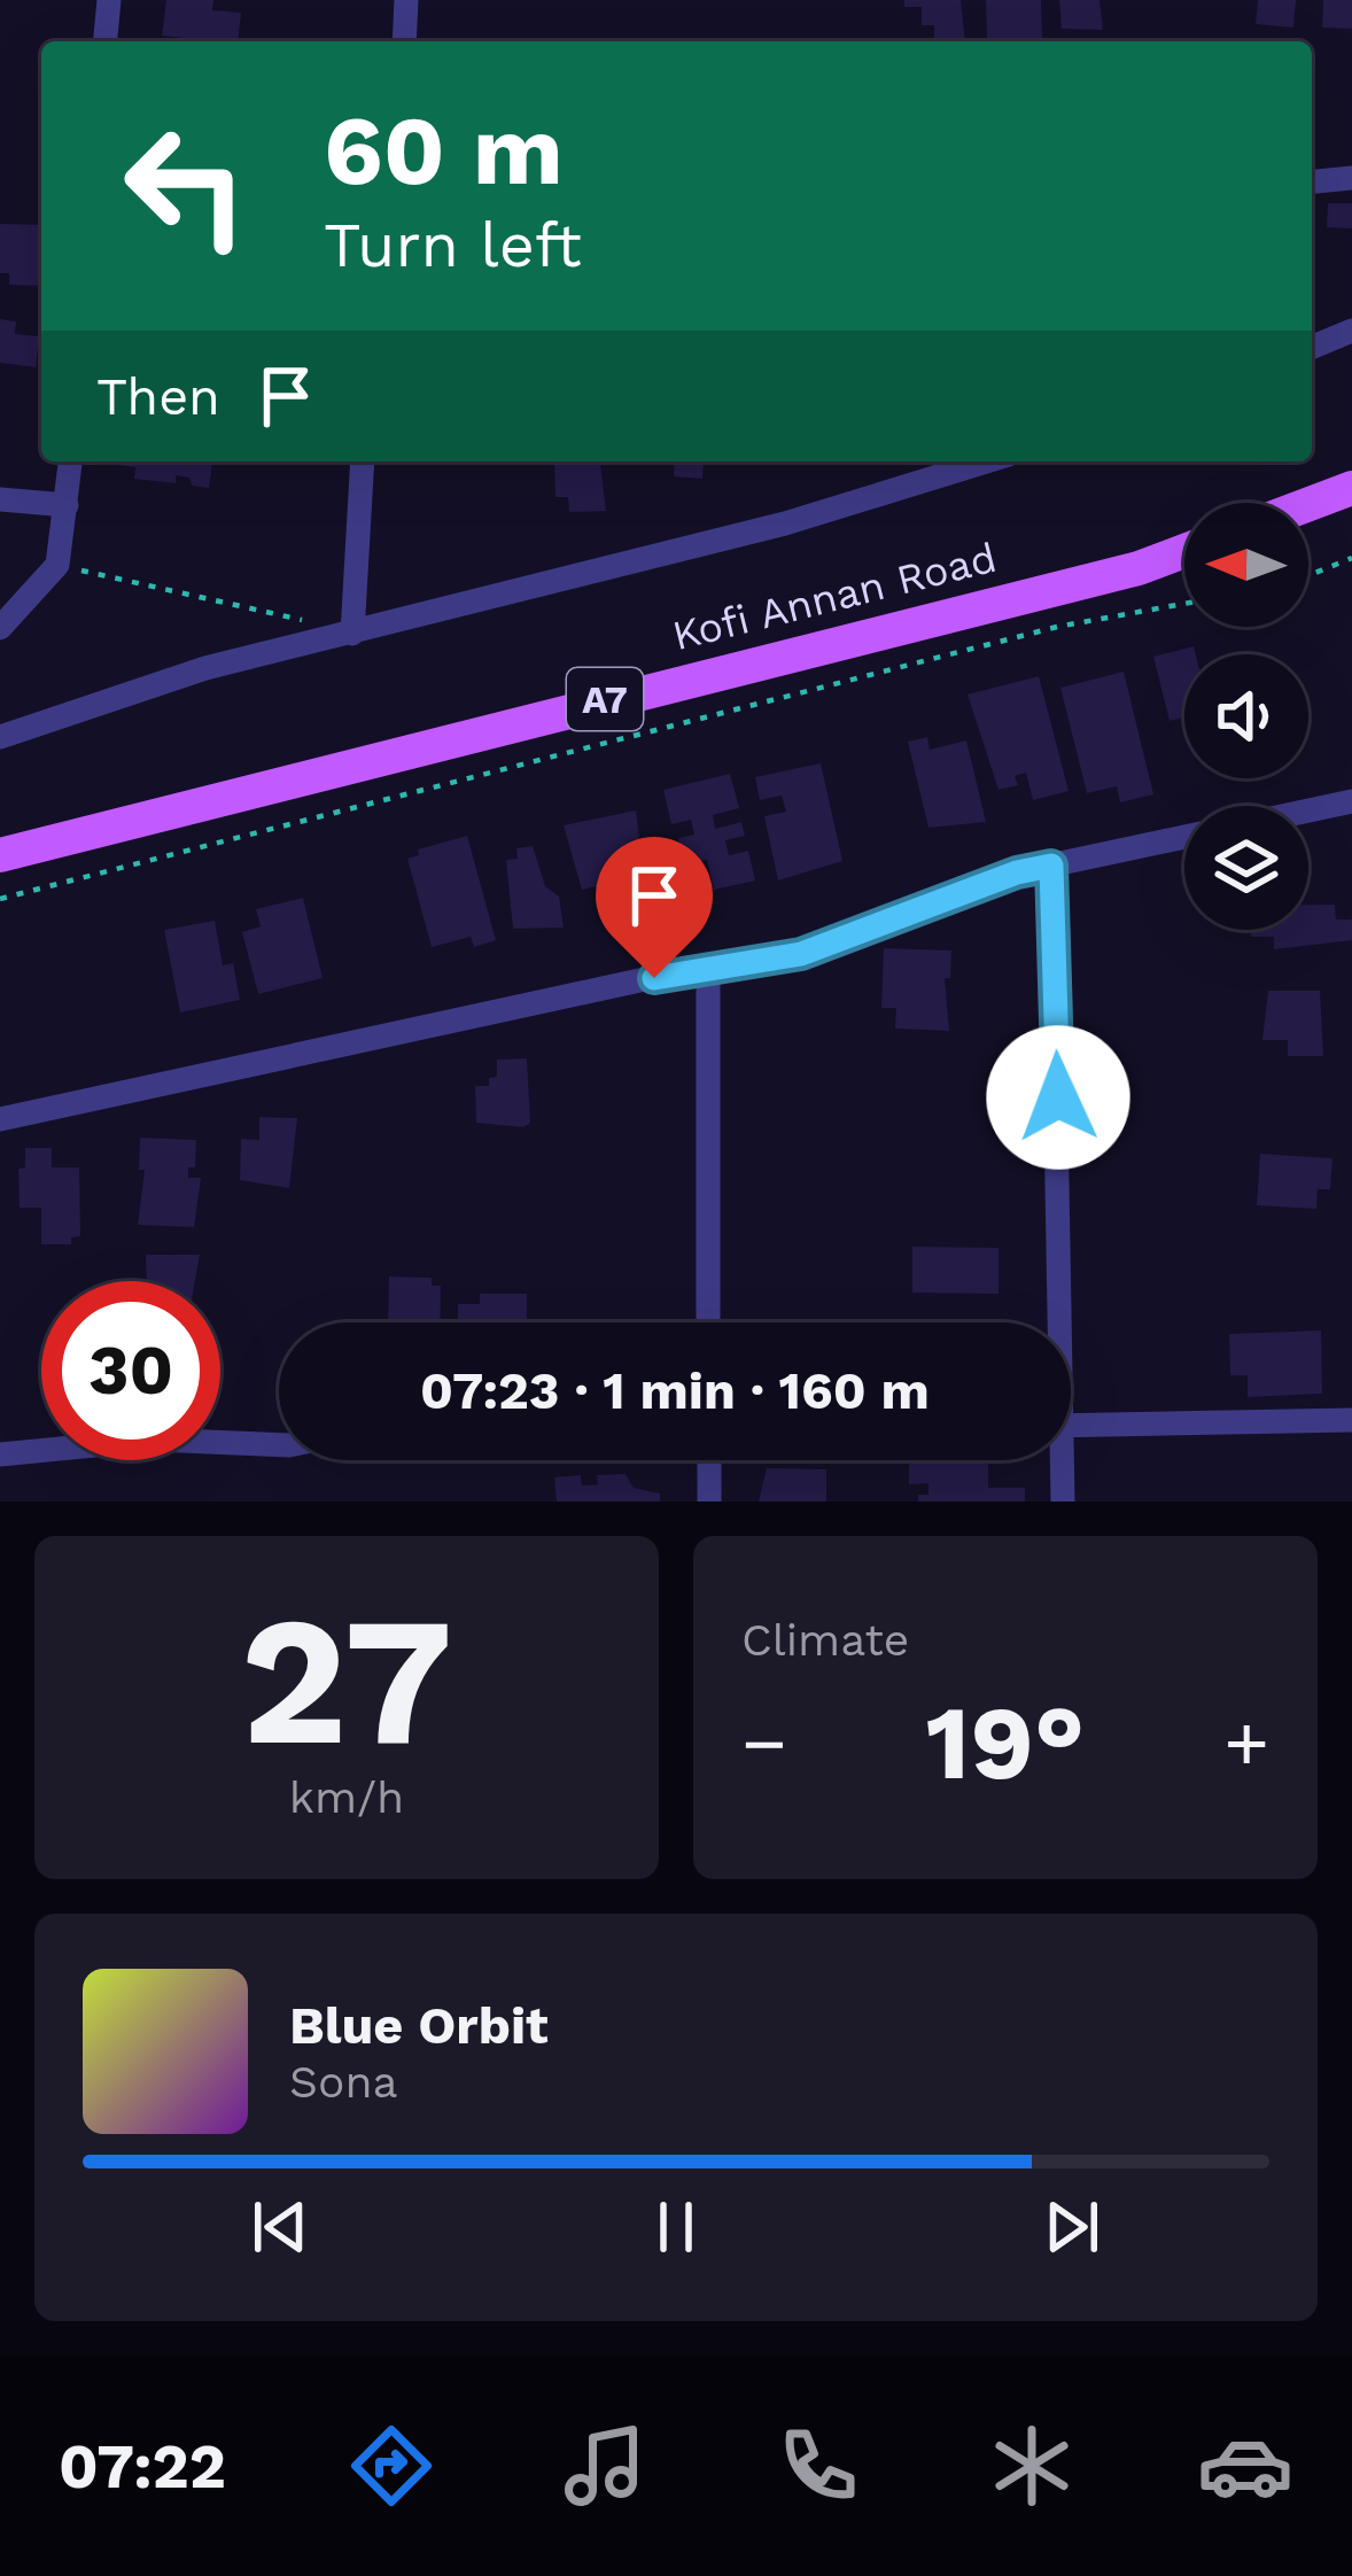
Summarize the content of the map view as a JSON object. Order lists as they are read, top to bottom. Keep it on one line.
{"streets":{"main road":["Kofi Annan Road","A7"]},"north":"left","page":{"turn":["60 m","Turn left"],"then":"Then","limit":"30","trip":"07:23 · 1 min · 160 m","tile":[["27","km/h"],"Climate"],"heat":["−","19°","+"],"song":["Blue Orbit","Sona"],"tabs":"07:22"}}
